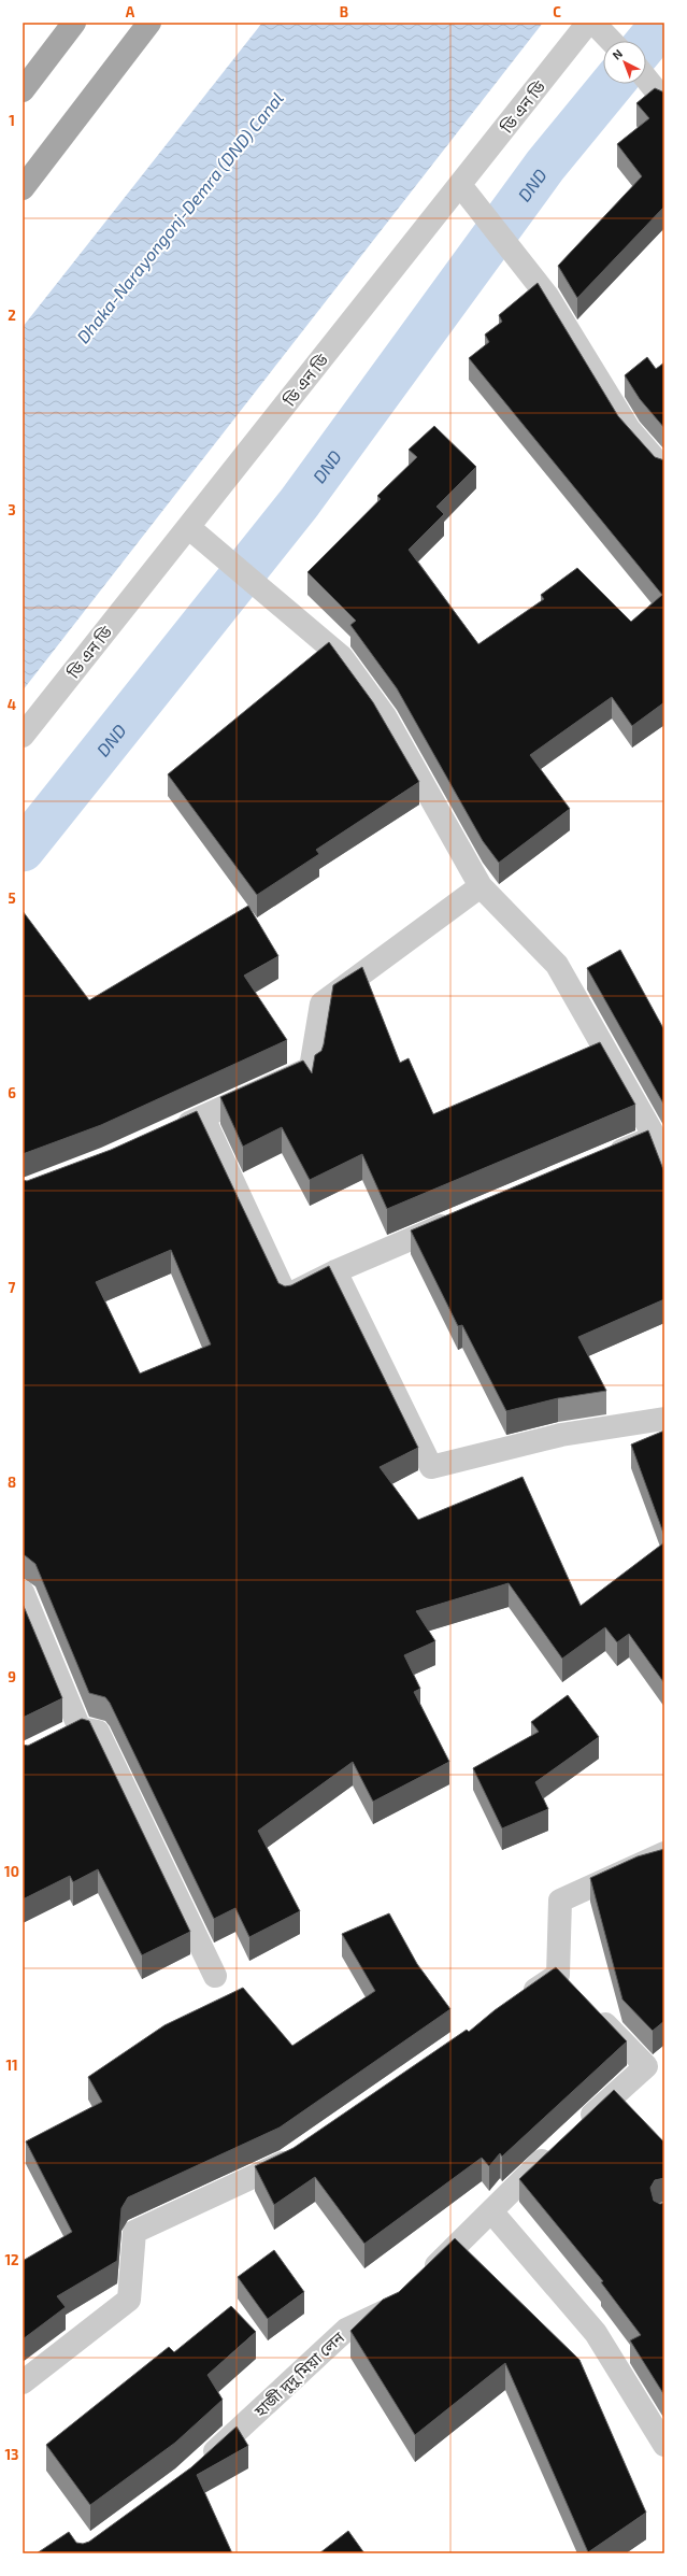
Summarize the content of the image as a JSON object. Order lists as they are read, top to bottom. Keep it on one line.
{"streets":{"street":["ডি এন ডি","হাজী দুদু মিয়া লেন"]},"water":["DND","Dhaka-Narayongonj-Demra (DND) Canal"],"north":"top left","grid":{"columns":["A","B","C"],"rows":["1","2","3","4","5","6","7","8","9","10","11","12","13"]}}
